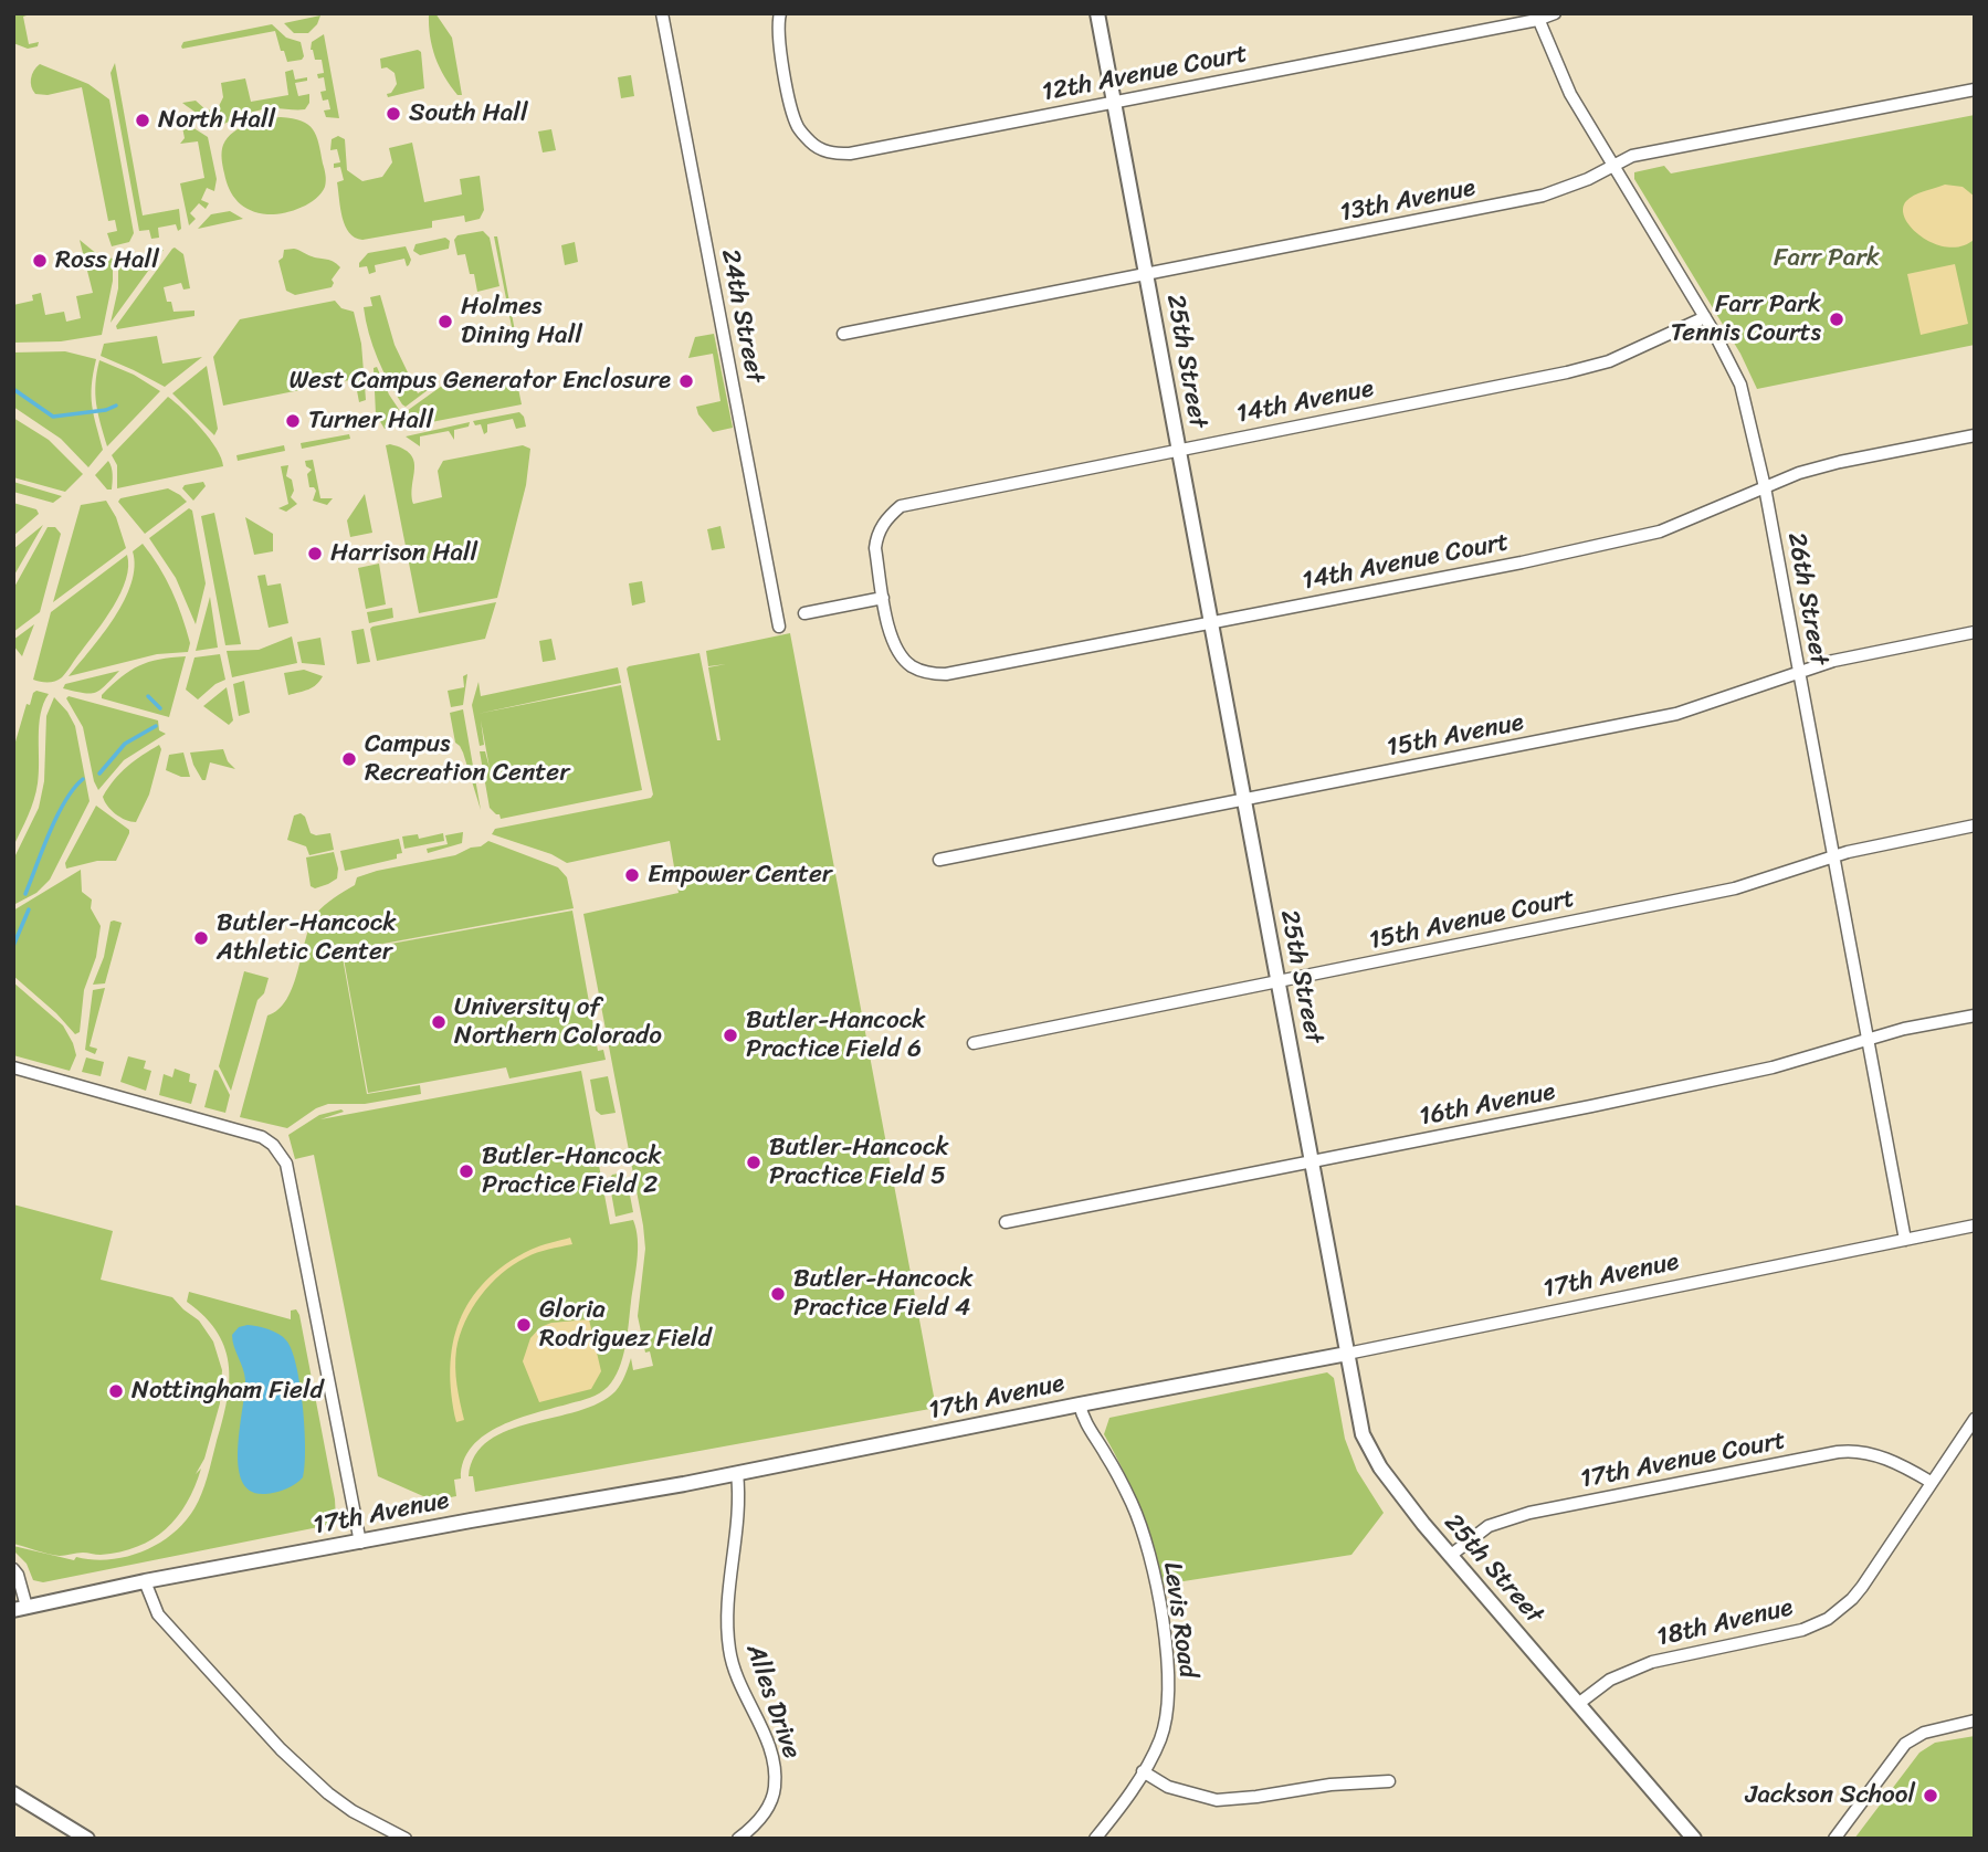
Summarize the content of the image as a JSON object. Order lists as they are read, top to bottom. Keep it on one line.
{"streets":{"street":["12th Avenue Court","13th Avenue","24th Street","25th Street","14th Avenue","14th Avenue Court","26th Street","15th Avenue","15th Avenue Court","16th Avenue","17th Avenue","17th Avenue Court","Levis Road","18th Avenue","Alles Drive"]},"crossings":[["12th Avenue Court","25th Street"],["12th Avenue Court","26th Street"],["13th Avenue","25th Street"],["13th Avenue","26th Street"],["25th Street","14th Avenue"],["25th Street","14th Avenue Court"],["25th Street","15th Avenue"],["25th Street","15th Avenue Court"],["25th Street","16th Avenue"],["25th Street","17th Avenue"],["25th Street","17th Avenue Court"],["25th Street","18th Avenue"],["14th Avenue","14th Avenue Court"],["14th Avenue","26th Street"],["14th Avenue Court","26th Street"],["26th Street","15th Avenue"],["26th Street","15th Avenue Court"],["26th Street","16th Avenue"],["26th Street","17th Avenue"],["17th Avenue","Levis Road"],["17th Avenue","Alles Drive"],["17th Avenue Court","18th Avenue"]],"parks":["Farr Park"],"places":["South Hall","North Hall","Ross Hall","Farr Park Tennis Courts","Holmes Dining Hall","West Campus Generator Enclosure","Turner Hall","Harrison Hall","Campus Recreation Center","Empower Center","Butler-Hancock Athletic Center","University of Northern Colorado","Butler-Hancock Practice Field 6","Butler-Hancock Practice Field 5","Butler-Hancock Practice Field 2","Butler-Hancock Practice Field 4","Gloria Rodriguez Field","Nottingham Field","Jackson School"]}
